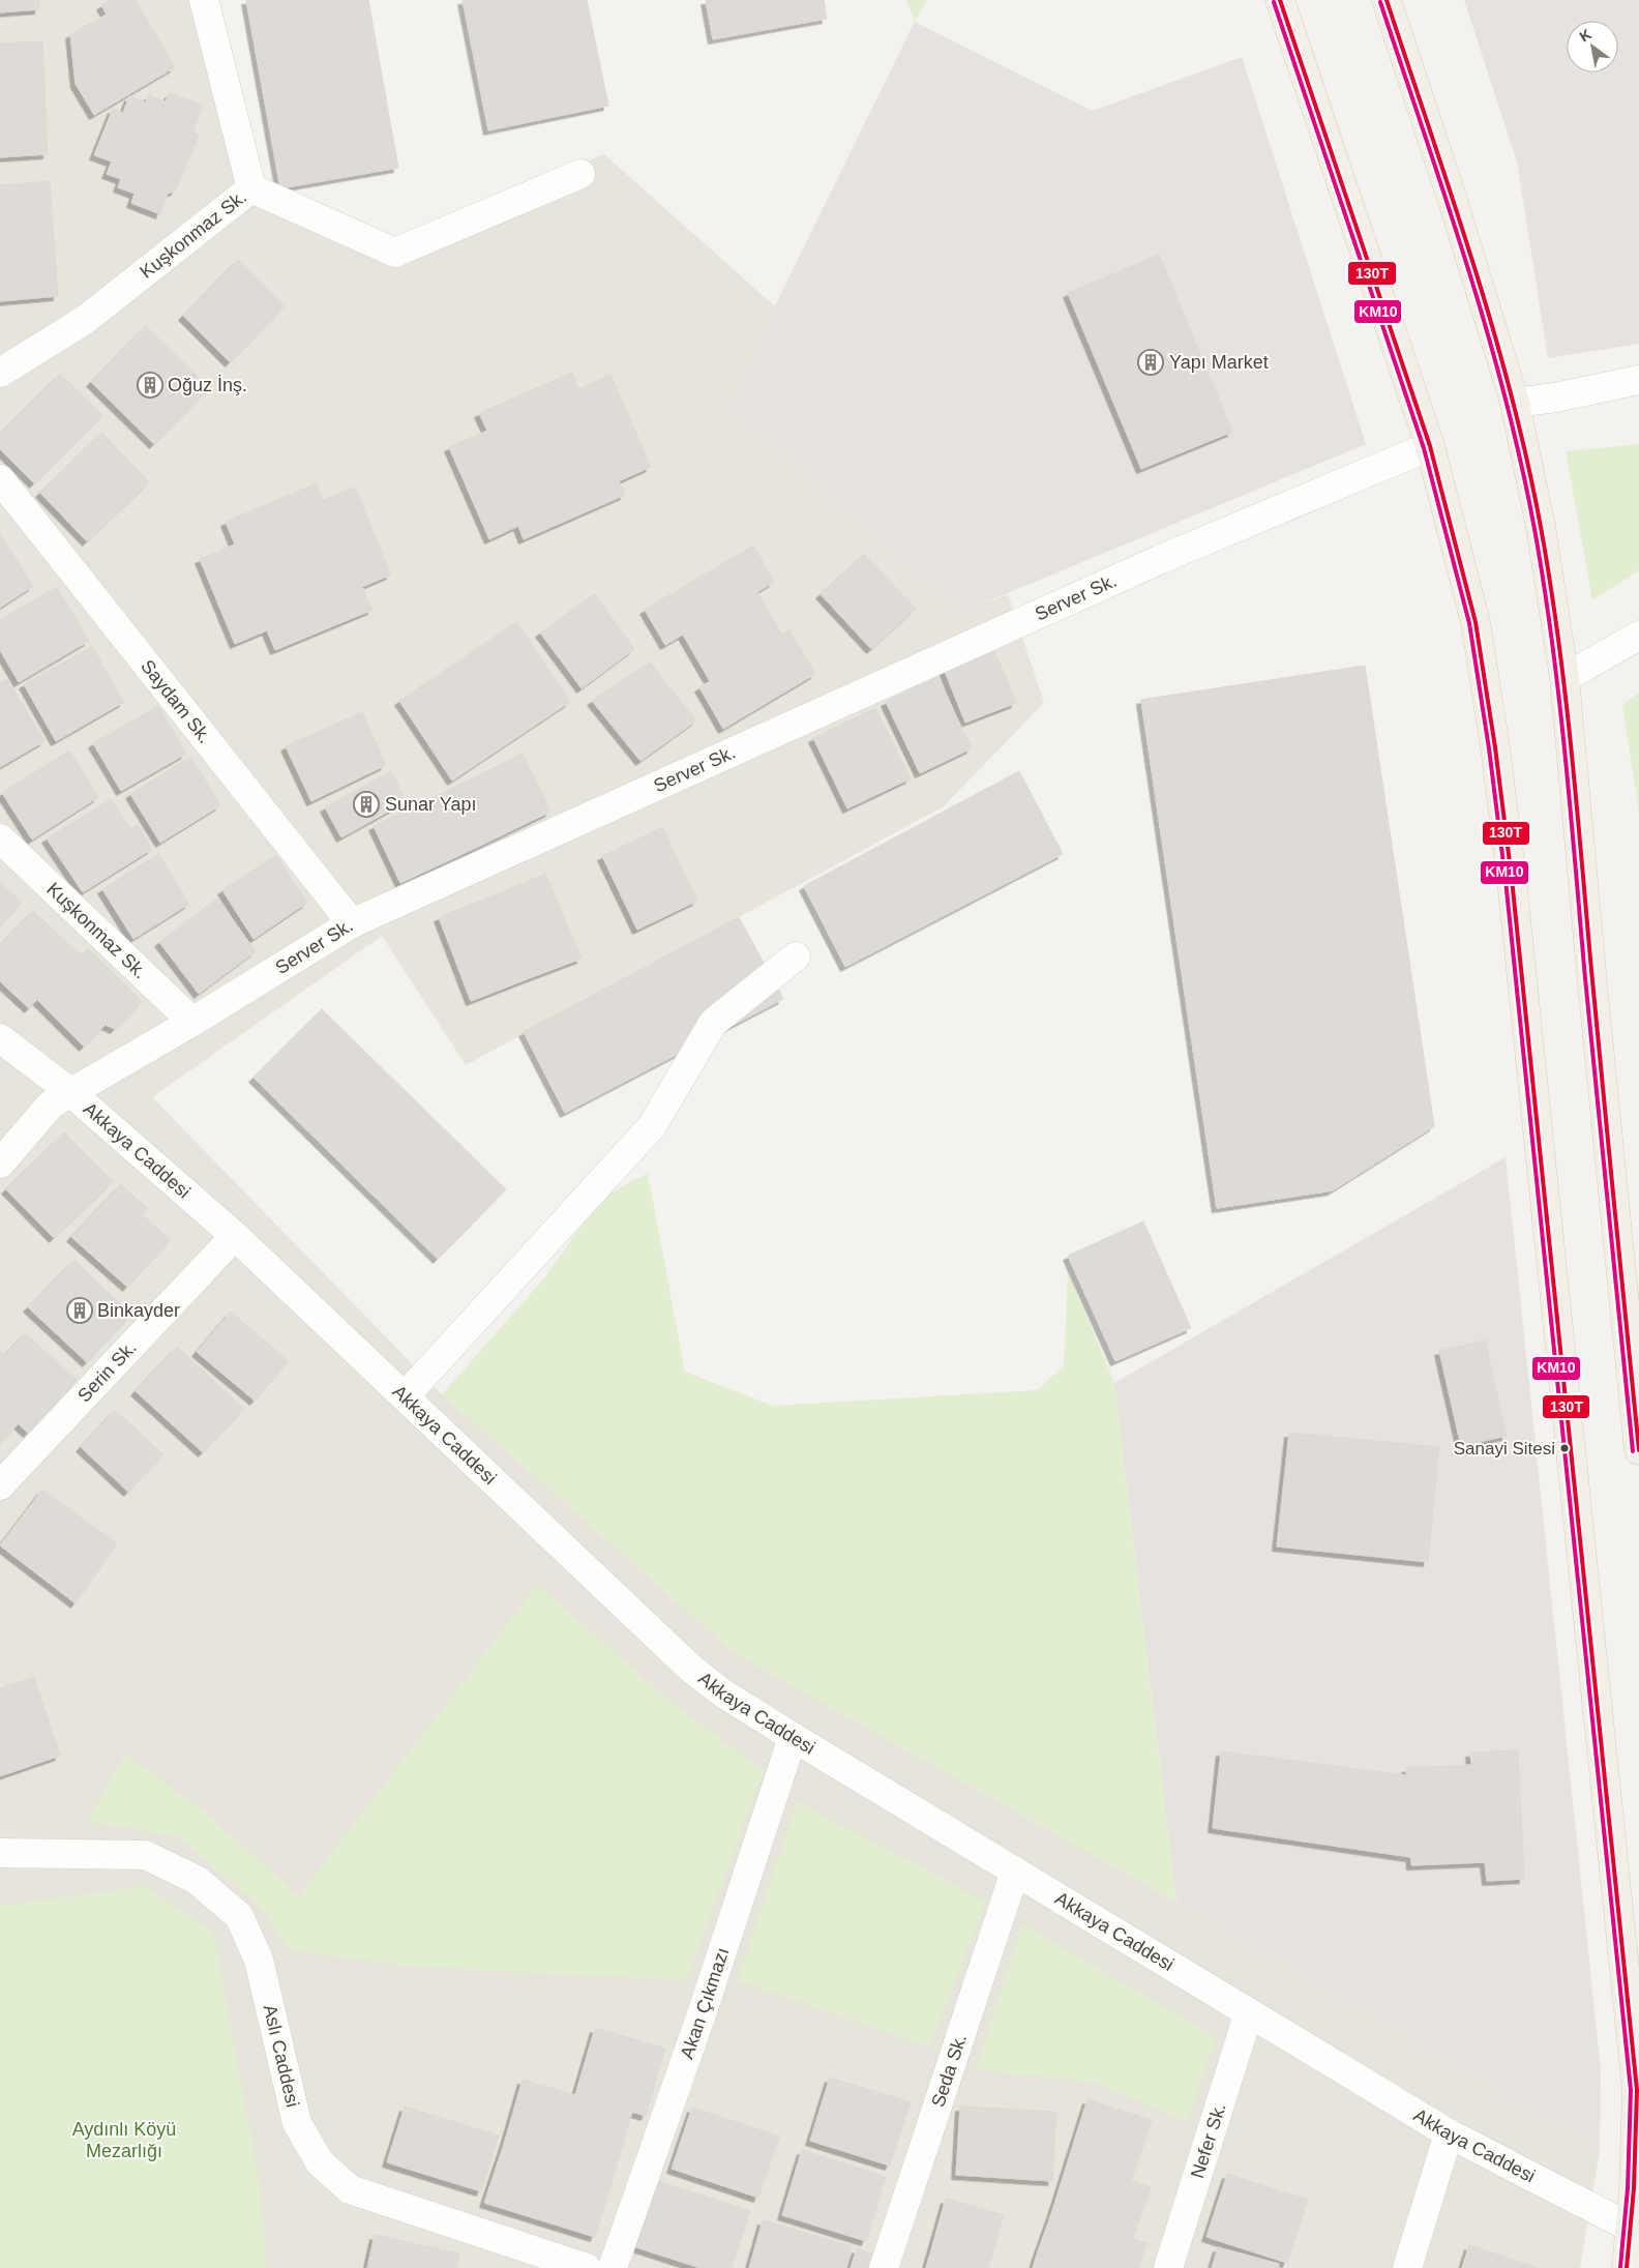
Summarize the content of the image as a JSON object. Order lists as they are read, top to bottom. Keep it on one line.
{"streets":{"street":["Kuşkonmaz Sk.","Server Sk.","Saydam Sk.","Akkaya Caddesi","Serin Sk.","Akan Çıkmazı","Aslı Caddesi","Seda Sk.","Nefer Sk."]},"crossings":[["Kuşkonmaz Sk.","Server Sk."],["Server Sk.","Saydam Sk."],["Server Sk.","Akkaya Caddesi"],["Akkaya Caddesi","Serin Sk."],["Akkaya Caddesi","Akan Çıkmazı"],["Akkaya Caddesi","Seda Sk."],["Akkaya Caddesi","Nefer Sk."]],"parks":["Aydınlı Köyü Mezarlığı"],"places":{"building":["Yapı Market","Oğuz İnş.","Sunar Yapı","Binkayder"],"other":["Sanayi Sitesi"]},"lines":["transit line 130T","transit line KM10"],"north":"top left"}
